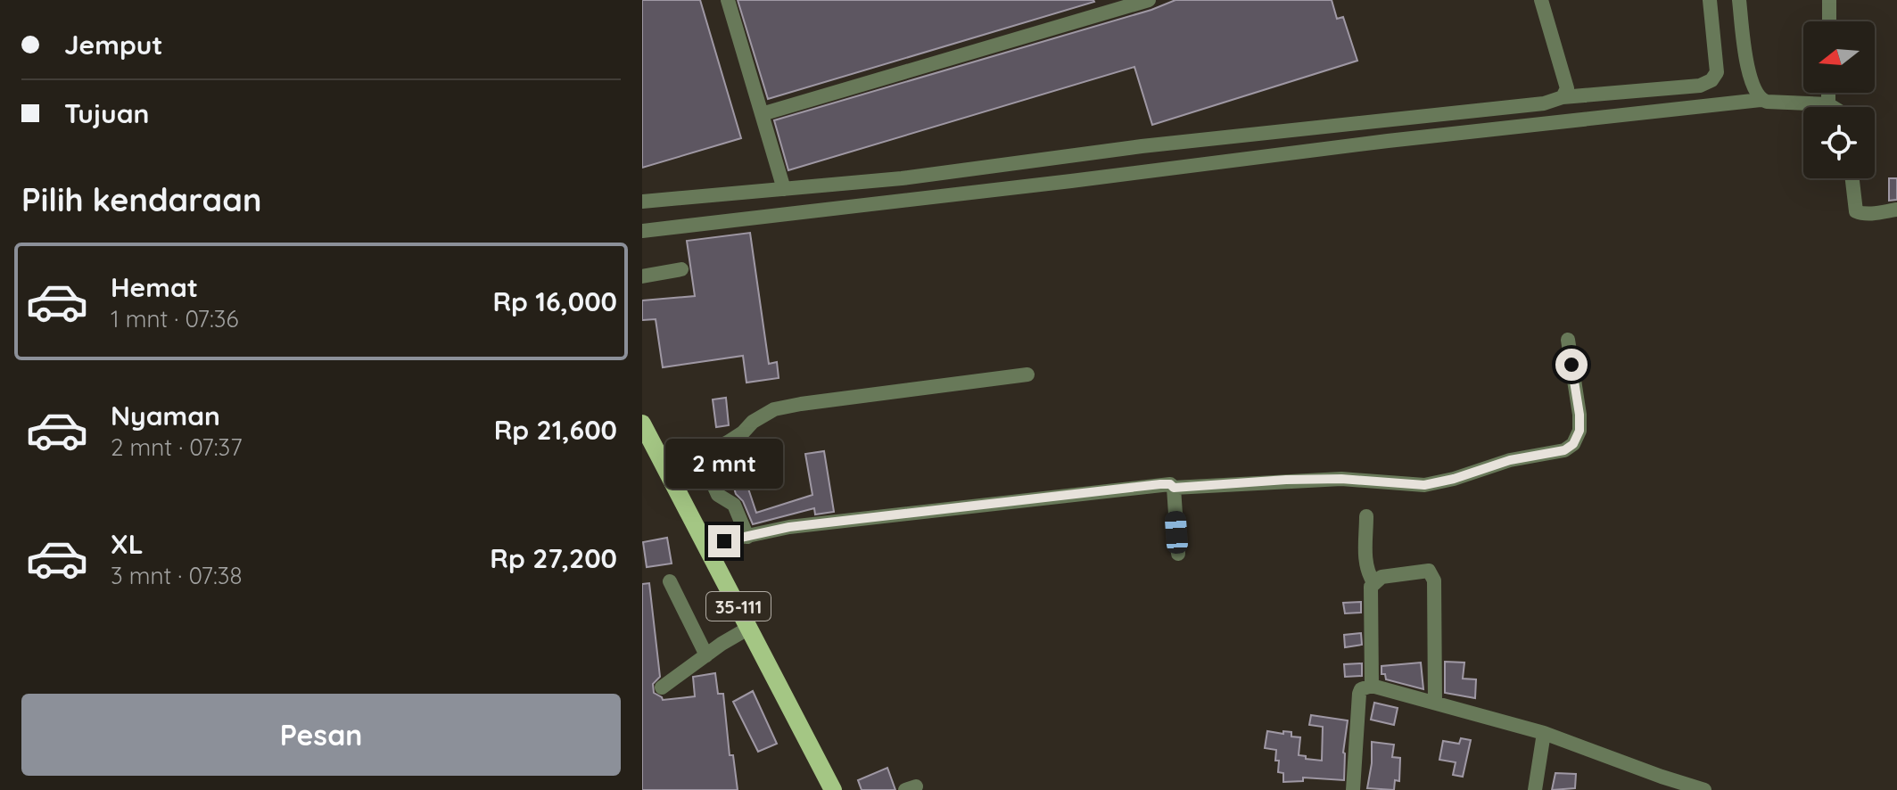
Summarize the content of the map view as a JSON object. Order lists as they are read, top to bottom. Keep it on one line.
{"streets":{"main road":["35-111"]},"north":"left","page":{"banner":["Jemput","Tujuan"],"heading":"Pilih kendaraan","list":[{"name":"Hemat","note":"1 mnt · 07:36","value":"Rp 16,000"},{"name":"Nyaman","note":"2 mnt · 07:37","value":"Rp 21,600"},{"name":"XL","note":"3 mnt · 07:38","value":"Rp 27,200"}],"bubble":"2 mnt","buttons":"Pesan"}}
